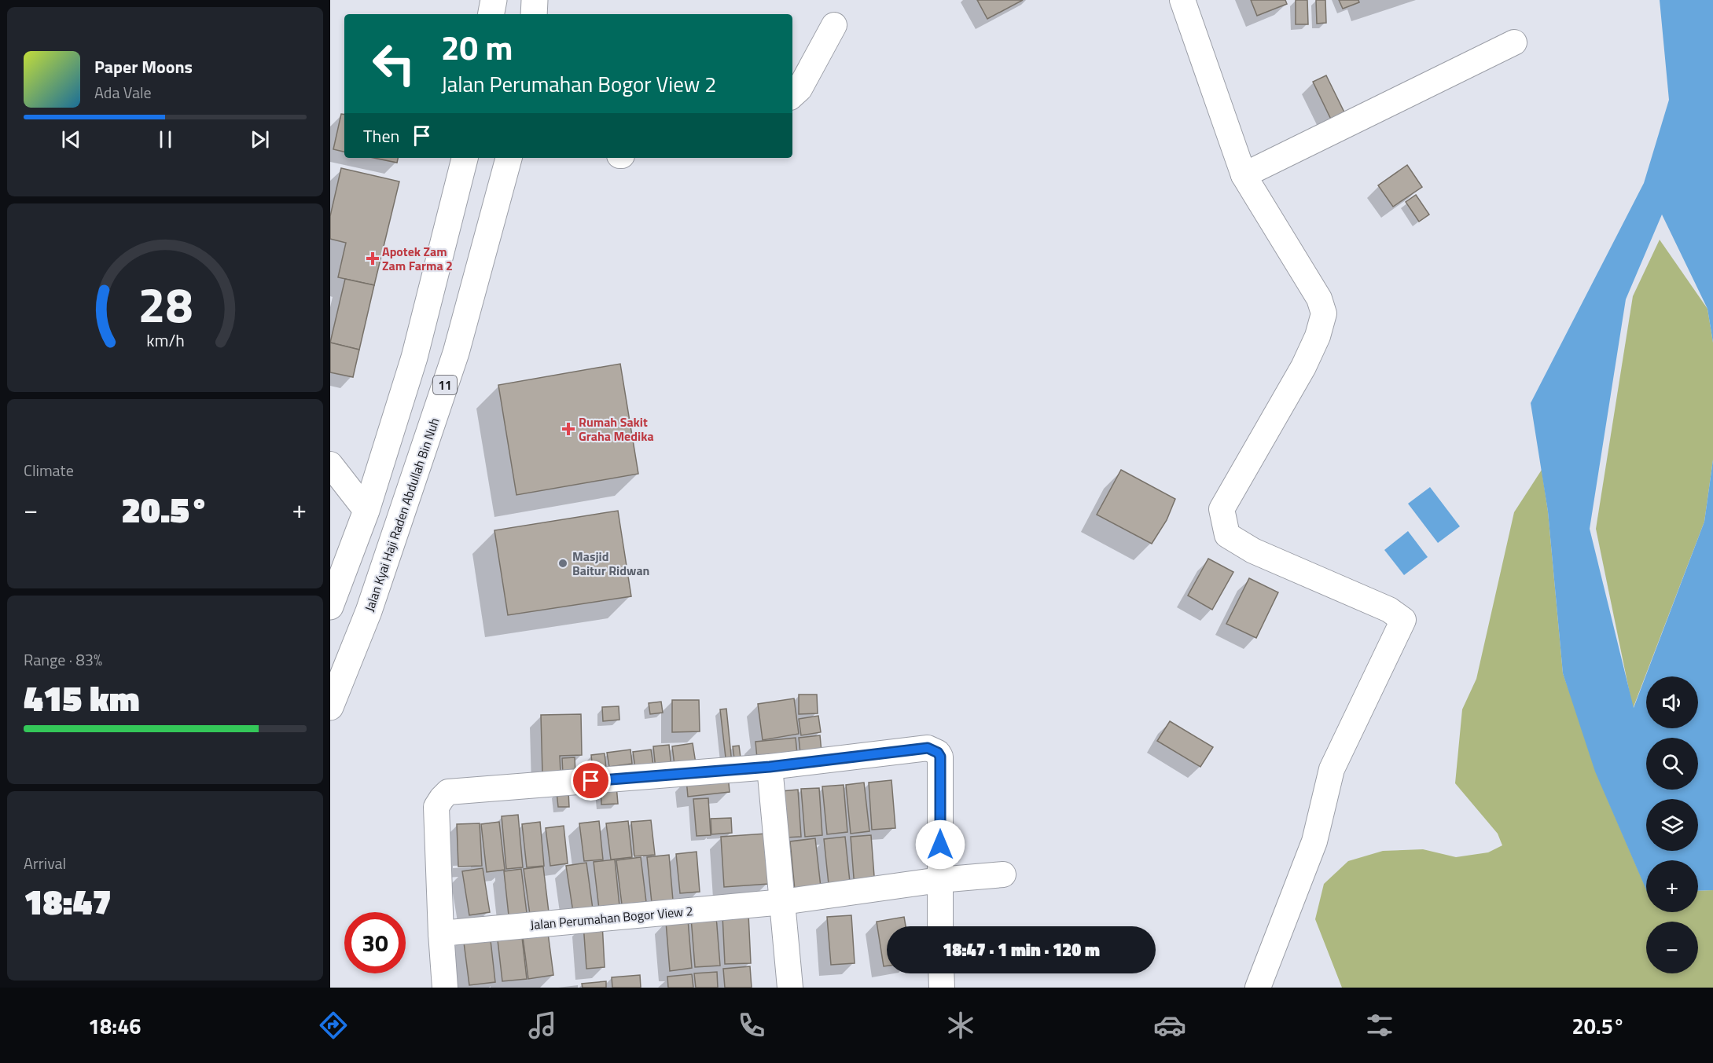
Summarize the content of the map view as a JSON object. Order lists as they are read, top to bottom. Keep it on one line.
{"streets":{"highway":["11","Jalan Kyai Haji Raden Abdullah Bin Nuh"],"street":["Jalan Perumahan Bogor View 2"]},"places":{"health":["Apotek Zam Zam Farma 2","Rumah Sakit Graha Medika"],"other":["Masjid Baitur Ridwan"]},"page":{"turn":["20 m","Jalan Perumahan Bogor View 2"],"song":["Paper Moons","Ada Vale"],"then":"Then","tile":["Climate",["Range · 83%","415 km"],["Arrival","18:47"]],"heat":["−","20.5°","+"],"map_buttons":["+","−"],"limit":"30","trip":"18:47 · 1 min · 120 m","tabs":["18:46","20.5°"],"gauge":["28","km/h"]}}
